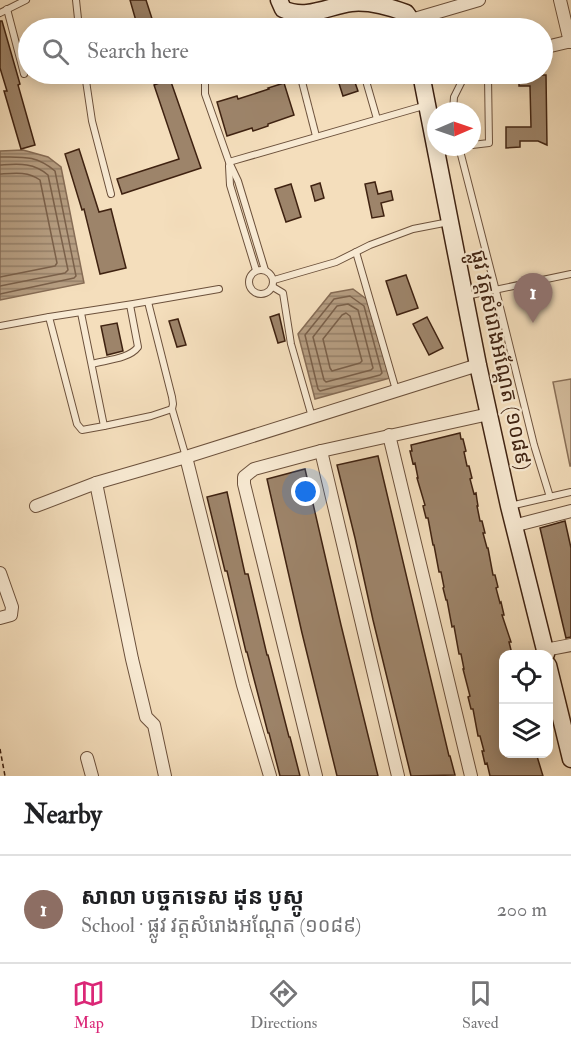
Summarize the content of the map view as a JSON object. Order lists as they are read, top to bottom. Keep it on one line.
{"streets":{"main road":["ផ្លូវ វត្តសំរោងអណ្ដែត (១០៨៩)"]},"north":"right","page":{"search":"Search here","pins":"1","heading":"Nearby","list":[{"mark":"1","name":"សាលា បច្ចកទេស ដុន បូស្កូ","note":"School · ផ្លូវ វត្តសំរោងអណ្ដែត (១០៨៩)","value":"200 m"}],"nav":["Map","Directions","Saved"]}}
